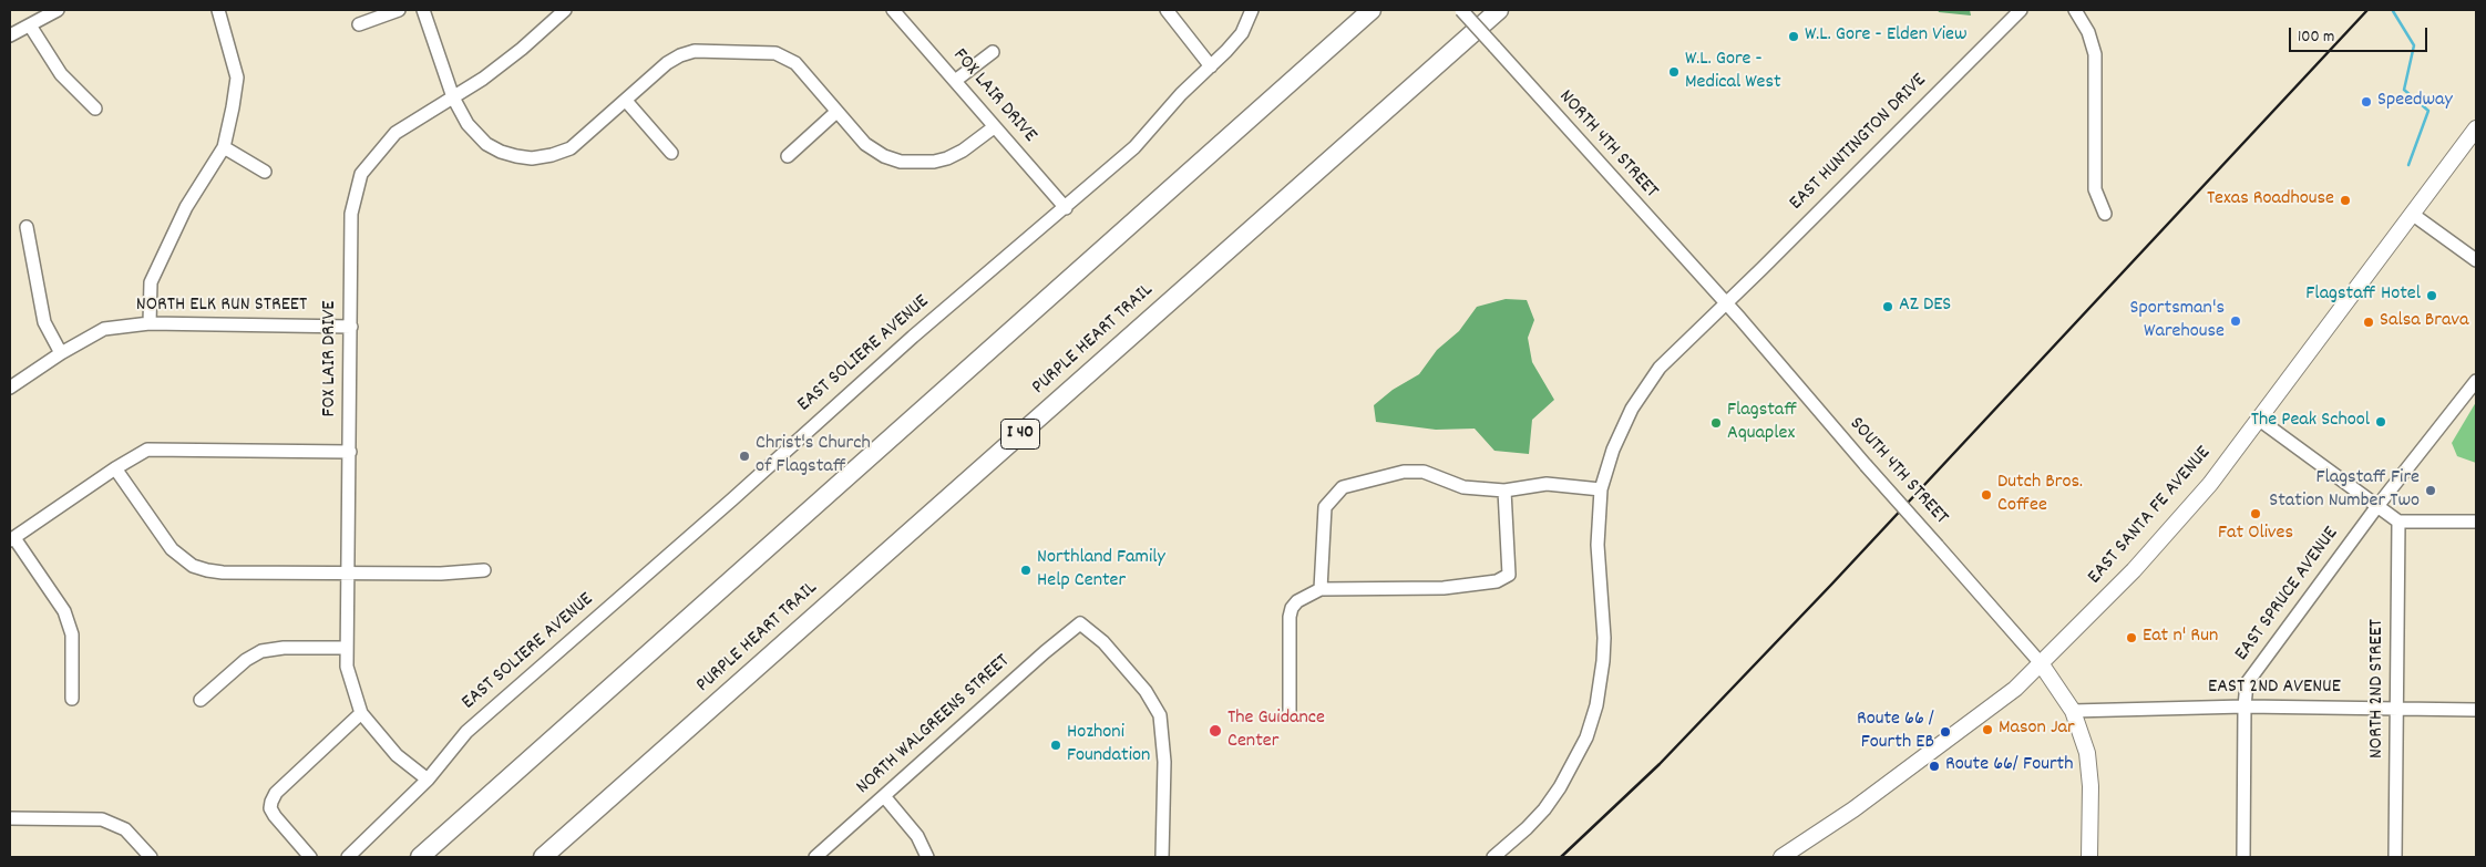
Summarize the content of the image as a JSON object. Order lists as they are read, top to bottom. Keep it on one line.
{"streets":{"highway":["PURPLE HEART TRAIL","I 40"],"main road":["EAST SANTA FE AVENUE"],"street":["FOX LAIR DRIVE","EAST HUNTINGTON DRIVE","NORTH 4TH STREET","NORTH ELK RUN STREET","EAST SOLIERE AVENUE","SOUTH 4TH STREET","EAST SPRUCE AVENUE","EAST 2ND AVENUE","NORTH 2ND STREET","NORTH WALGREENS STREET"]},"crossings":[["FOX LAIR DRIVE","NORTH ELK RUN STREET"],["FOX LAIR DRIVE","EAST SOLIERE AVENUE"],["EAST HUNTINGTON DRIVE","NORTH 4TH STREET"],["EAST HUNTINGTON DRIVE","SOUTH 4TH STREET"],["NORTH 4TH STREET","SOUTH 4TH STREET"],["SOUTH 4TH STREET","EAST SANTA FE AVENUE"],["EAST SPRUCE AVENUE","EAST 2ND AVENUE"],["EAST 2ND AVENUE","NORTH 2ND STREET"]],"places":["W.L. Gore - Elden View","W.L. Gore - Medical West","Speedway","Texas Roadhouse","Flagstaff Hotel","AZ DES","Sportsman's Warehouse","Salsa Brava","The Peak School","Flagstaff Aquaplex","Christ's Church of Flagstaff","Flagstaff Fire Station Number Two","Dutch Bros. Coffee","Fat Olives","Northland Family Help Center","Eat n' Run","Mason Jar","The Guidance Center","Route 66 / Fourth EB","Hozhoni Foundation","Route 66/ Fourth"],"scale_bar":"100 m"}
